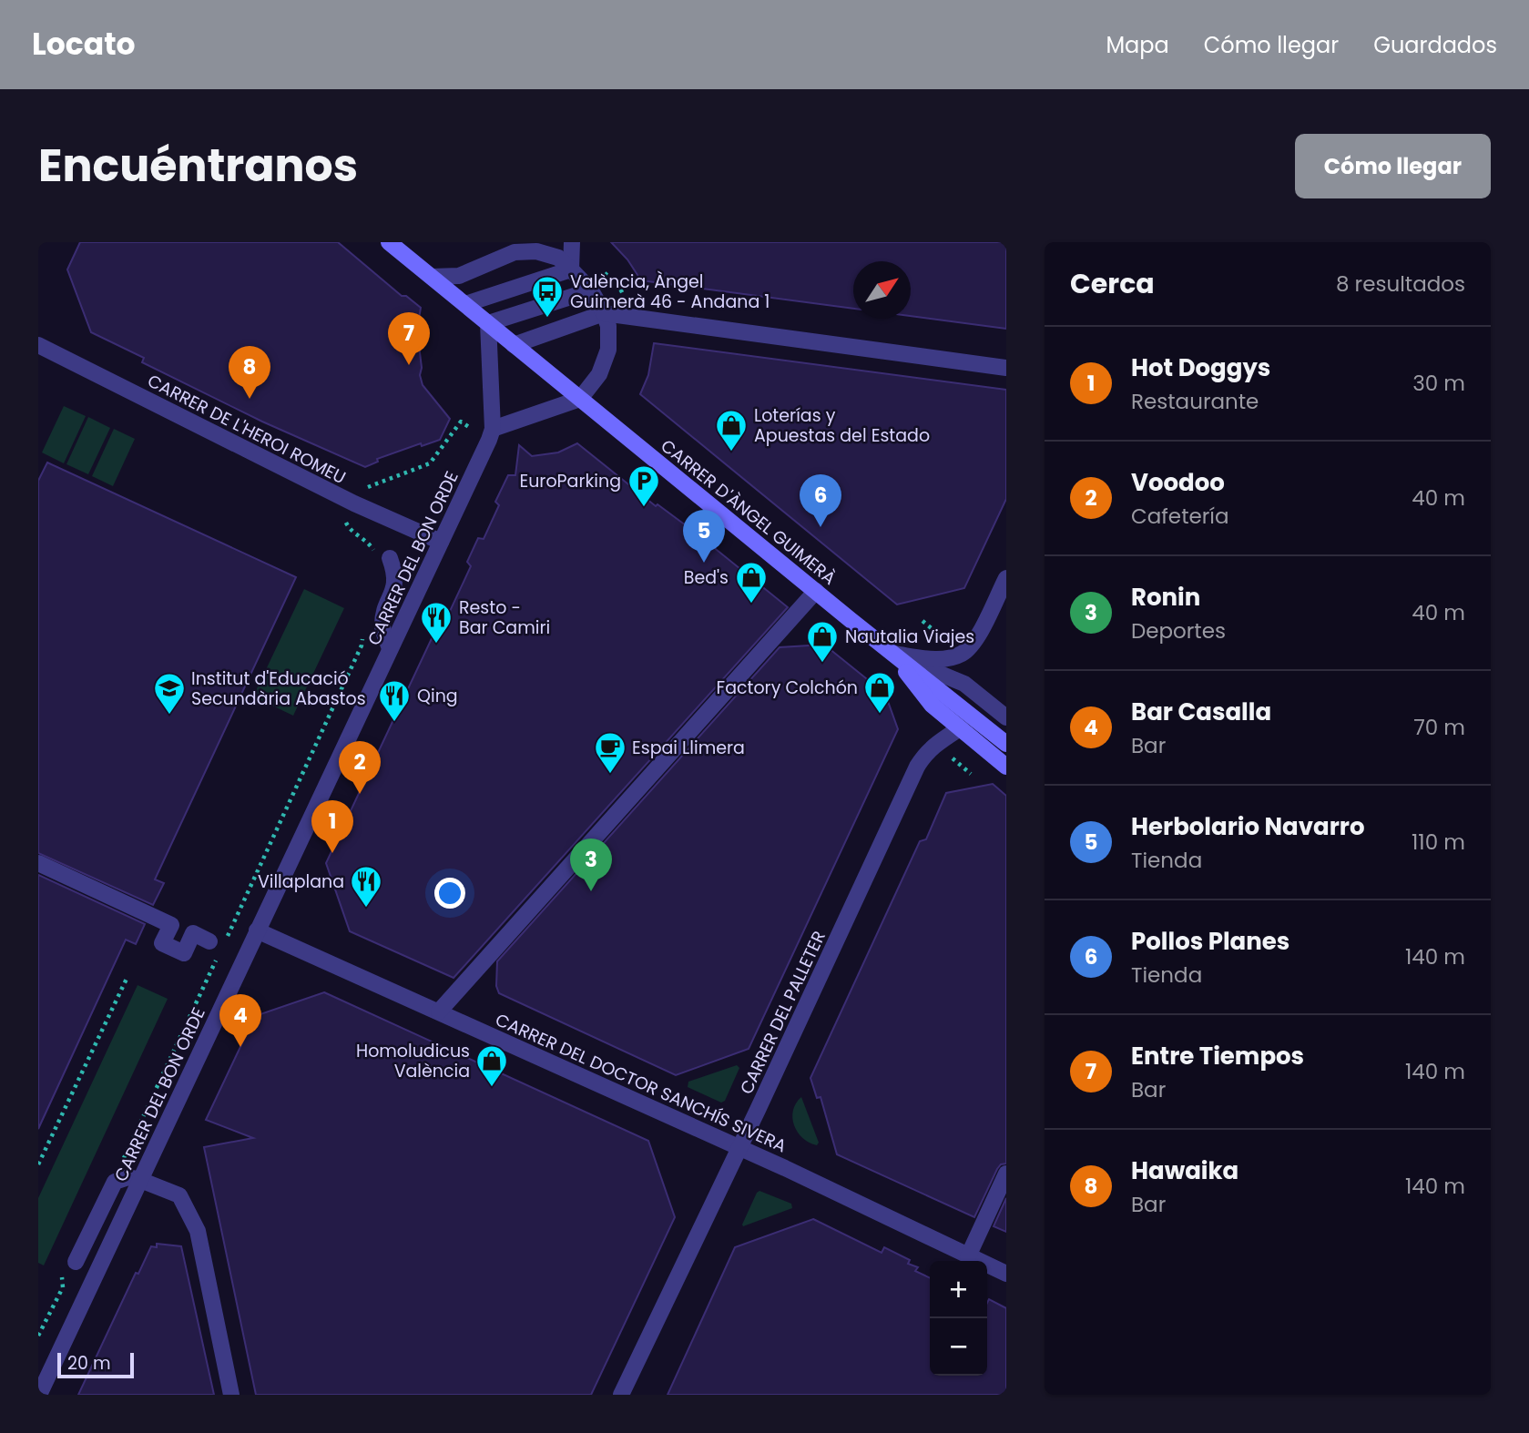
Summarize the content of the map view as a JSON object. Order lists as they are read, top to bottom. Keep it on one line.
{"streets":{"main road":["CARRER D'ÀNGEL GUIMERÀ"],"street":["CARRER DE L'HEROI ROMEU","CARRER DEL BON ORDE","CARRER DEL PALLETER","CARRER DEL DOCTOR SANCHÍS SIVERA"]},"crossings":[["CARRER DE L'HEROI ROMEU","CARRER DEL BON ORDE"],["CARRER D'ÀNGEL GUIMERÀ","CARRER DEL PALLETER"],["CARRER DEL BON ORDE","CARRER DEL DOCTOR SANCHÍS SIVERA"],["CARRER DEL PALLETER","CARRER DEL DOCTOR SANCHÍS SIVERA"]],"places":{"bus stop":["València, Àngel Guimerà 46 - Andana 1"],"shop":["Loterías y Apuestas del Estado","Bed's","Nautalia Viajes","Factory Colchón","Homoludicus València"],"parking":["EuroParking"],"restaurant":["Resto - Bar Camiri","Qing","Villaplana"],"school or university":["Institut d'Educació Secundària Abastos"],"cafe":["Espai Llimera"]},"scale_bar":"20 m","north":"top right","page":{"header":"Locato","nav":["Mapa","Cómo llegar","Guardados"],"title":"Encuéntranos","buttons":"Cómo llegar","heading":["Cerca","8 resultados"],"pins":["7","8","6","5","2","1","3","4"],"list":[{"mark":"1","name":"Hot Doggys","note":"Restaurante","value":"30 m"},{"mark":"2","name":"Voodoo","note":"Cafetería","value":"40 m"},{"mark":"3","name":"Ronin","note":"Deportes","value":"40 m"},{"mark":"4","name":"Bar Casalla","note":"Bar","value":"70 m"},{"mark":"5","name":"Herbolario Navarro","note":"Tienda","value":"110 m"},{"mark":"6","name":"Pollos Planes","note":"Tienda","value":"140 m"},{"mark":"7","name":"Entre Tiempos","note":"Bar","value":"140 m"},{"mark":"8","name":"Hawaika","note":"Bar","value":"140 m"}],"map_buttons":["+","−"],"scale":"20 m"}}
